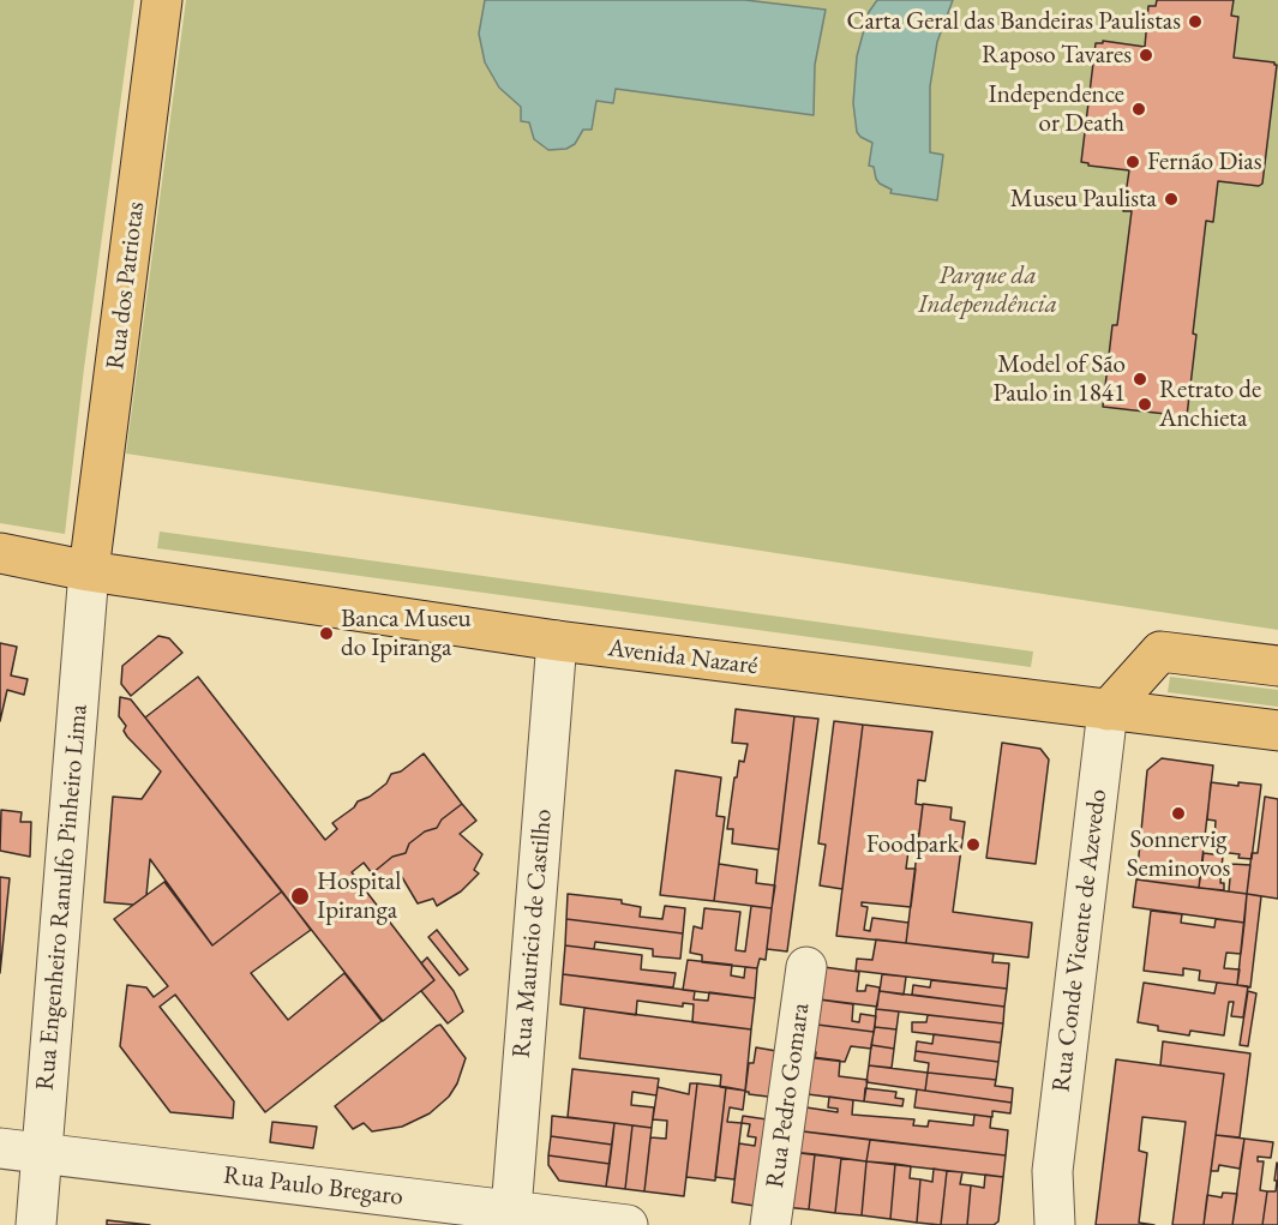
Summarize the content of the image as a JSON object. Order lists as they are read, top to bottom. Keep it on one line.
{"streets":{"main road":["Rua dos Patriotas","Avenida Nazaré"],"street":["Rua Engenheiro Ranulfo Pinheiro Lima","Rua Mauricio de Castilho","Rua Conde Vicente de Azevedo","Rua Pedro Gomara","Rua Paulo Bregaro"]},"crossings":[["Rua dos Patriotas","Avenida Nazaré"],["Rua dos Patriotas","Rua Engenheiro Ranulfo Pinheiro Lima"],["Avenida Nazaré","Rua Engenheiro Ranulfo Pinheiro Lima"],["Avenida Nazaré","Rua Mauricio de Castilho"],["Avenida Nazaré","Rua Conde Vicente de Azevedo"],["Rua Engenheiro Ranulfo Pinheiro Lima","Rua Paulo Bregaro"],["Rua Mauricio de Castilho","Rua Paulo Bregaro"]],"parks":["Parque da Independência"],"places":["Carta Geral das Bandeiras Paulistas","Raposo Tavares","Independence or Death","Fernão Dias","Museu Paulista","Model of São Paulo in 1841","Retrato de Anchieta","Banca Museu do Ipiranga","Sonnervig Seminovos","Foodpark","Hospital Ipiranga"]}
